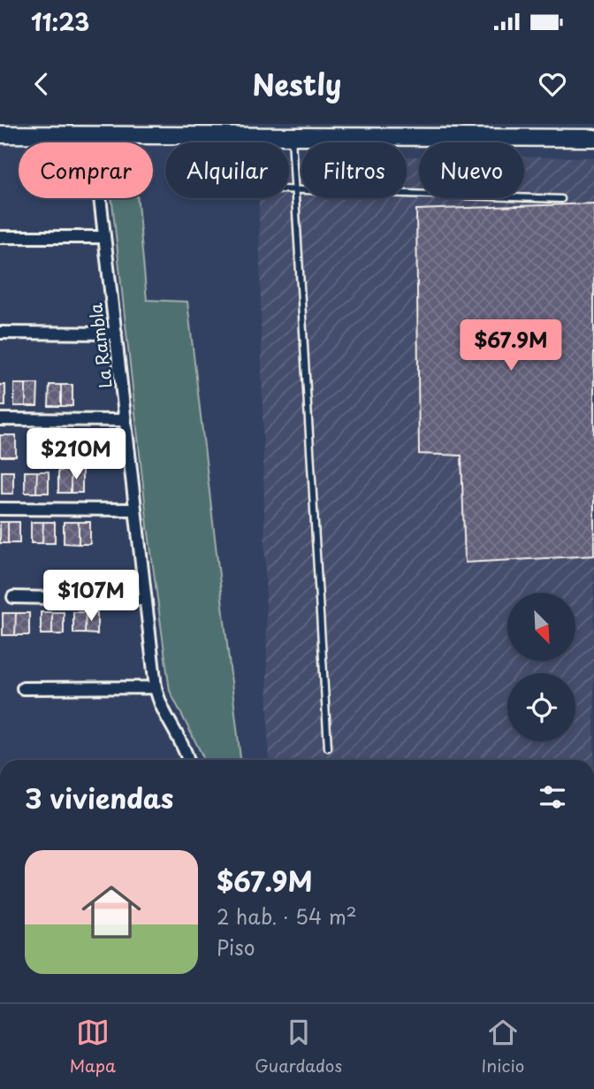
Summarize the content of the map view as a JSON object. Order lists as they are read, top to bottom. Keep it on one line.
{"streets":{"street":["La Rambla"]},"north":"bottom right","page":{"status":"11:23","header":"Nestly","chip":["Comprar","Alquilar","Filtros","Nuevo"],"price":["$67.9M","$210M","$107M"],"heading":"3 viviendas","list":[{"name":"$67.9M","note":"2 hab. · 54 m² · Piso"}],"tabs":["Mapa","Guardados","Inicio"]}}
